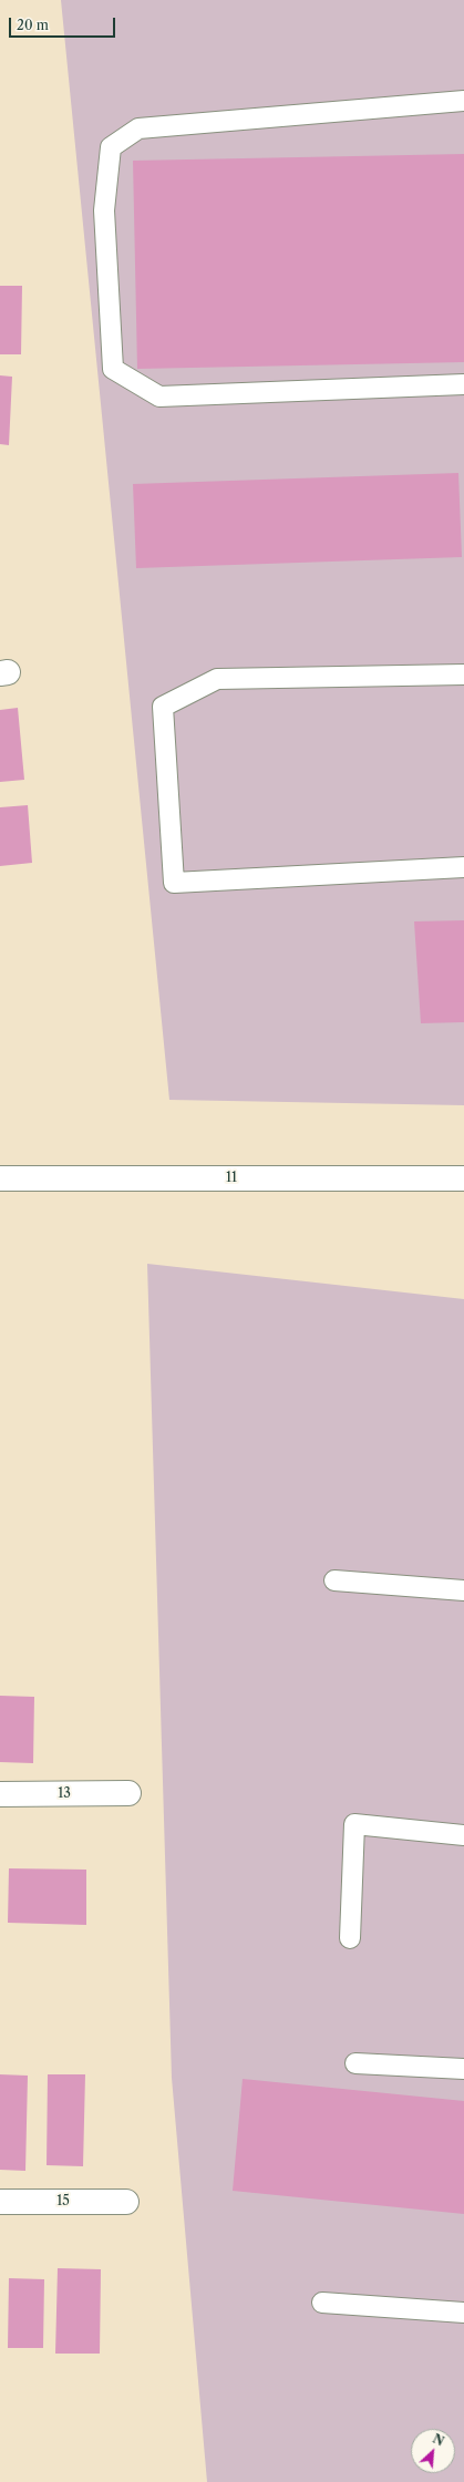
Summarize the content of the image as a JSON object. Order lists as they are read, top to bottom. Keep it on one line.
{"streets":{"street":["11","13","15"]},"scale_bar":"20 m","north":"top right"}
